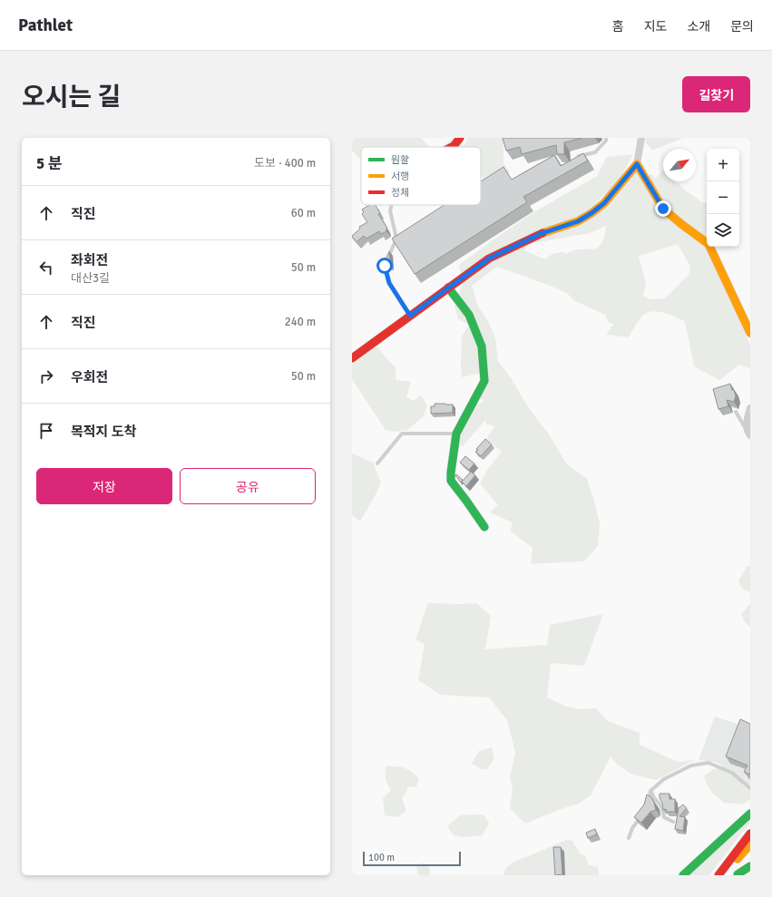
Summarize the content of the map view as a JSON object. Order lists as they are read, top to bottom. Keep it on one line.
{"legend":["원활","서행","정체"],"scale_bar":"100 m","north":"top right","page":{"header":"Pathlet","nav":["홈","지도","소개","문의"],"title":"오시는 길","buttons":["길찾기",["저장","공유"]],"heading":["5 분","도보 · 400 m"],"map_buttons":["+","−"],"list":[["직진","60 m"],["좌회전","대산3길","50 m"],["직진","240 m"],["우회전","50 m"],"목적지 도착"],"scale":"100 m"}}
